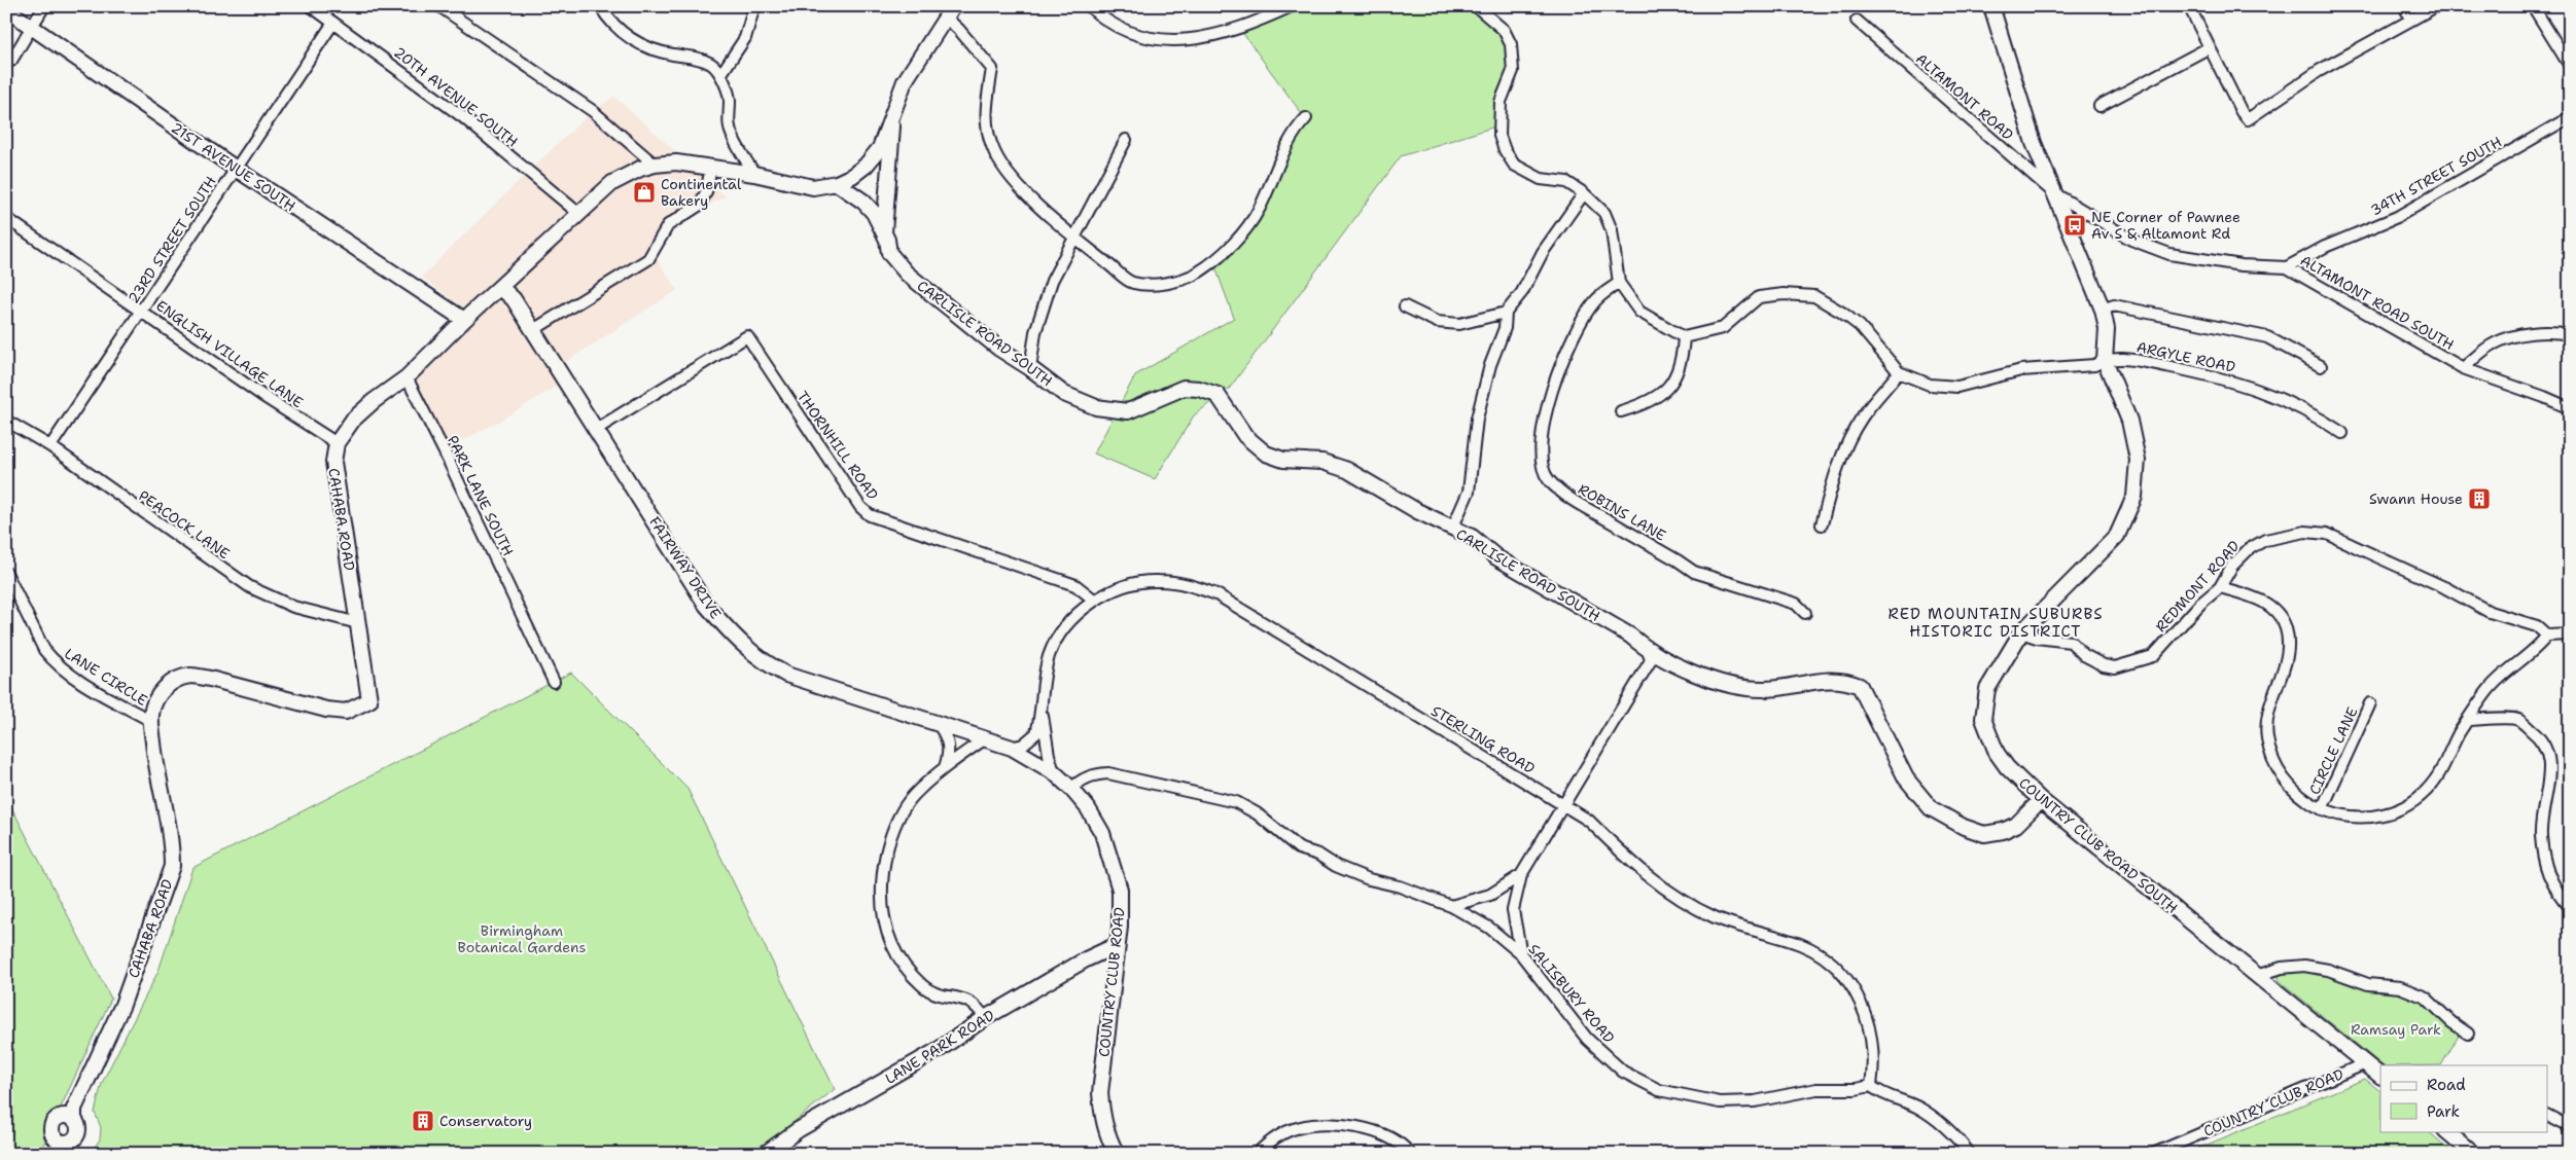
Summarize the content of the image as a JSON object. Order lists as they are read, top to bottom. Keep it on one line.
{"streets":{"street":["20TH AVENUE SOUTH","ALTAMONT ROAD","21ST AVENUE SOUTH","34TH STREET SOUTH","23RD STREET SOUTH","ALTAMONT ROAD SOUTH","CARLISLE ROAD SOUTH","ENGLISH VILLAGE LANE","ARGYLE ROAD","THORNHILL ROAD","PARK LANE SOUTH","ROBINS LANE","CAHABA ROAD","PEACOCK LANE","FAIRWAY DRIVE","REDMONT ROAD","LANE CIRCLE","STERLING ROAD","CIRCLE LANE","COUNTRY CLUB ROAD SOUTH","COUNTRY CLUB ROAD","SALISBURY ROAD","LANE PARK ROAD"]},"crossings":[["20TH AVENUE SOUTH","23RD STREET SOUTH"],["ALTAMONT ROAD","ALTAMONT ROAD SOUTH"],["21ST AVENUE SOUTH","23RD STREET SOUTH"],["34TH STREET SOUTH","ALTAMONT ROAD SOUTH"],["23RD STREET SOUTH","ENGLISH VILLAGE LANE"],["23RD STREET SOUTH","PEACOCK LANE"],["CARLISLE ROAD SOUTH","COUNTRY CLUB ROAD SOUTH"],["ENGLISH VILLAGE LANE","CAHABA ROAD"],["ARGYLE ROAD","COUNTRY CLUB ROAD SOUTH"],["THORNHILL ROAD","FAIRWAY DRIVE"],["THORNHILL ROAD","STERLING ROAD"],["CAHABA ROAD","PEACOCK LANE"],["CAHABA ROAD","LANE CIRCLE"],["FAIRWAY DRIVE","STERLING ROAD"],["FAIRWAY DRIVE","COUNTRY CLUB ROAD"],["FAIRWAY DRIVE","SALISBURY ROAD"],["REDMONT ROAD","COUNTRY CLUB ROAD SOUTH"],["STERLING ROAD","SALISBURY ROAD"],["COUNTRY CLUB ROAD SOUTH","COUNTRY CLUB ROAD"],["COUNTRY CLUB ROAD","SALISBURY ROAD"],["COUNTRY CLUB ROAD","LANE PARK ROAD"]],"districts":["RED MOUNTAIN SUBURBS HISTORIC DISTRICT"],"parks":["Birmingham Botanical Gardens","Ramsay Park"],"places":{"shop":["Continental Bakery"],"bus stop":["NE Corner of Pawnee Av S & Altamont Rd"],"building":["Swann House","Conservatory"]},"legend":["Road","Park"]}
